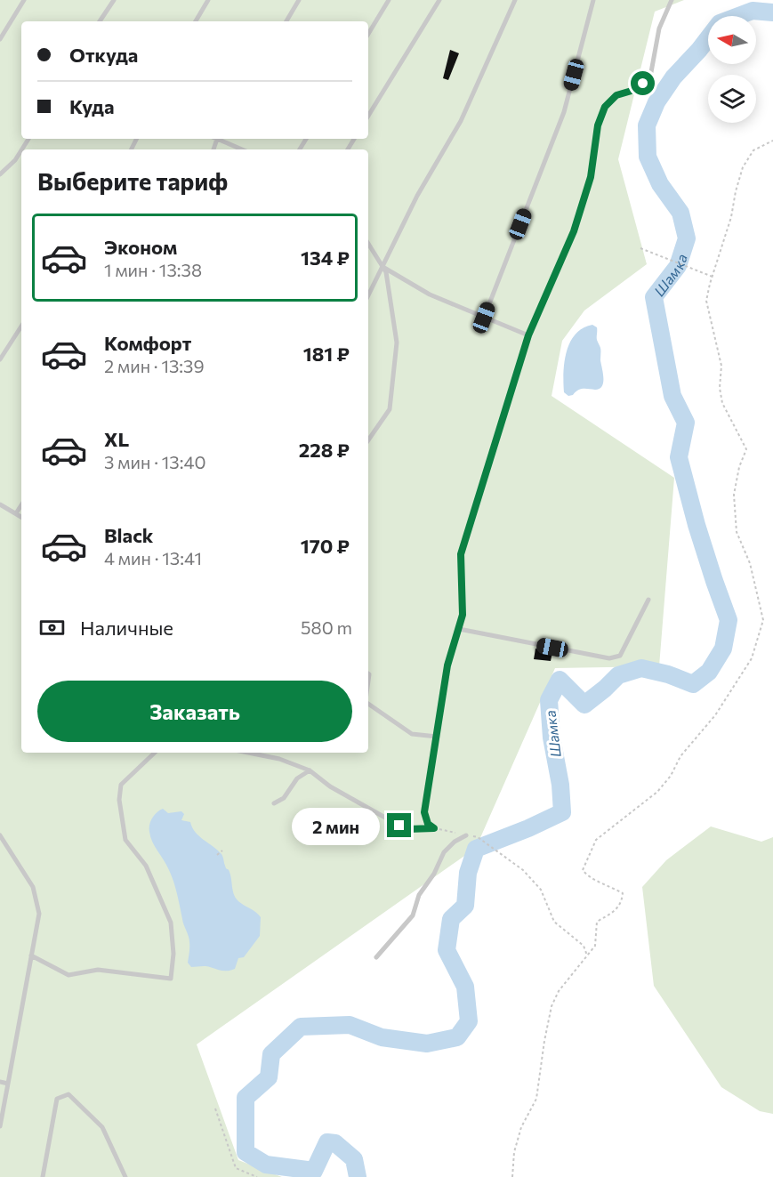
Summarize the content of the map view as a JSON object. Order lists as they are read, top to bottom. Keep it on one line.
{"water":["Шамка"],"north":"left","page":{"banner":["Откуда","Куда"],"heading":"Выберите тариф","list":[{"name":"Эконом","note":"1 мин · 13:38","value":"134 ₽"},{"name":"Комфорт","note":"2 мин · 13:39","value":"181 ₽"},{"name":"XL","note":"3 мин · 13:40","value":"228 ₽"},{"name":"Black","note":"4 мин · 13:41","value":"170 ₽"}],"pay":["Наличные","580 m"],"buttons":"Заказать","bubble":"2 мин"}}
